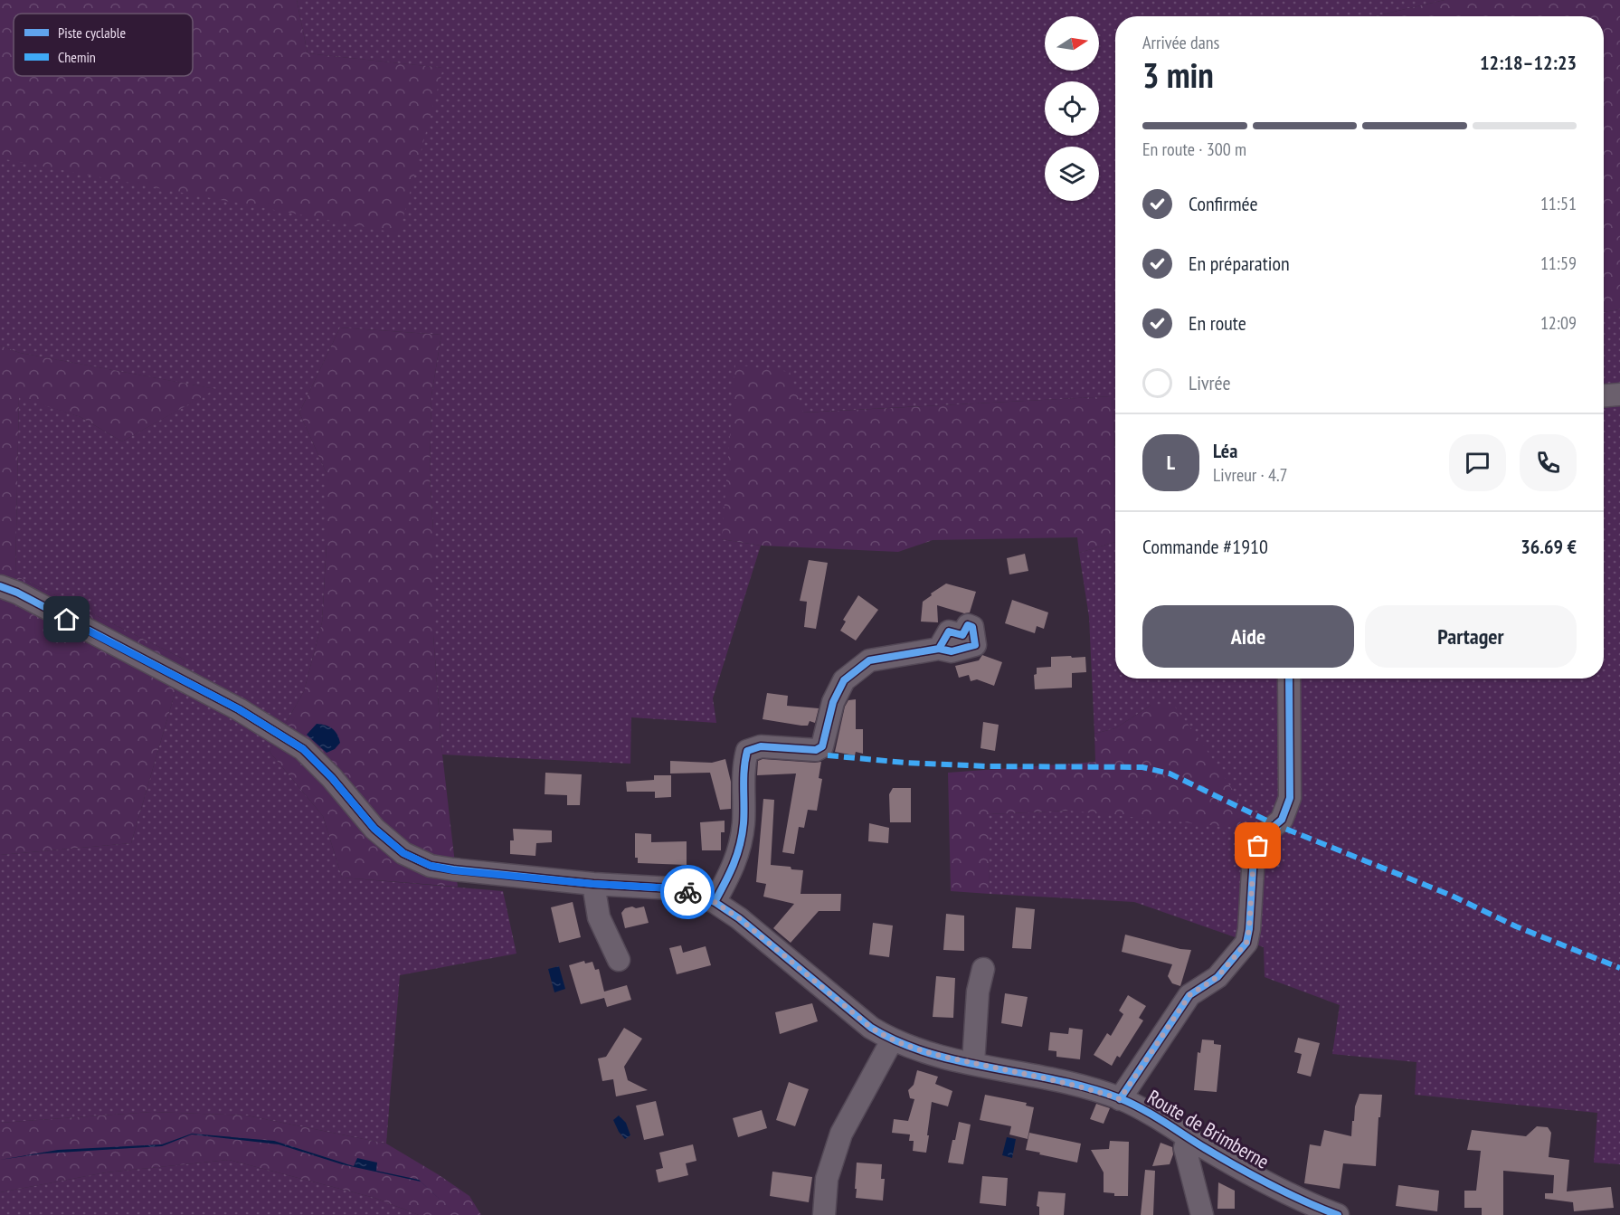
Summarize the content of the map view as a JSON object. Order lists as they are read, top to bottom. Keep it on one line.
{"streets":{"street":["Route de Brimberne"]},"legend":["Piste cyclable","Chemin"],"north":"right","page":{"heading":["3 min","Arrivée dans","12:18–12:23"],"panel":["Léa","Livreur · 4.7","Commande #1910","36.69 €"],"bar":"En route · 300 m","list":[["Confirmée","11:51"],["En préparation","11:59"],["En route","12:09"],"Livrée"],"round":"L","buttons":["Aide","Partager"]}}
